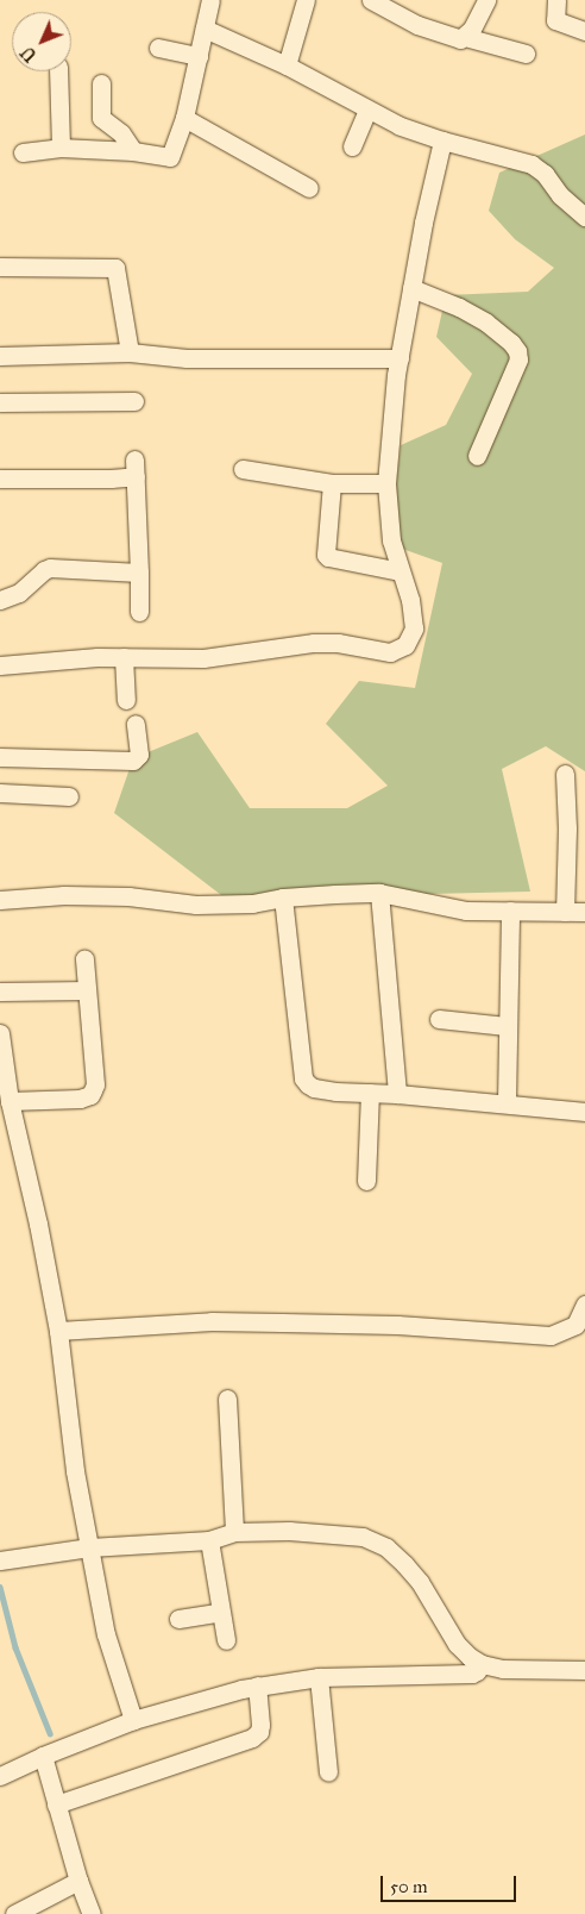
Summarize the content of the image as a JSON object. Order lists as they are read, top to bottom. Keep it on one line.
{"scale_bar":"50 m","north":"bottom left"}
